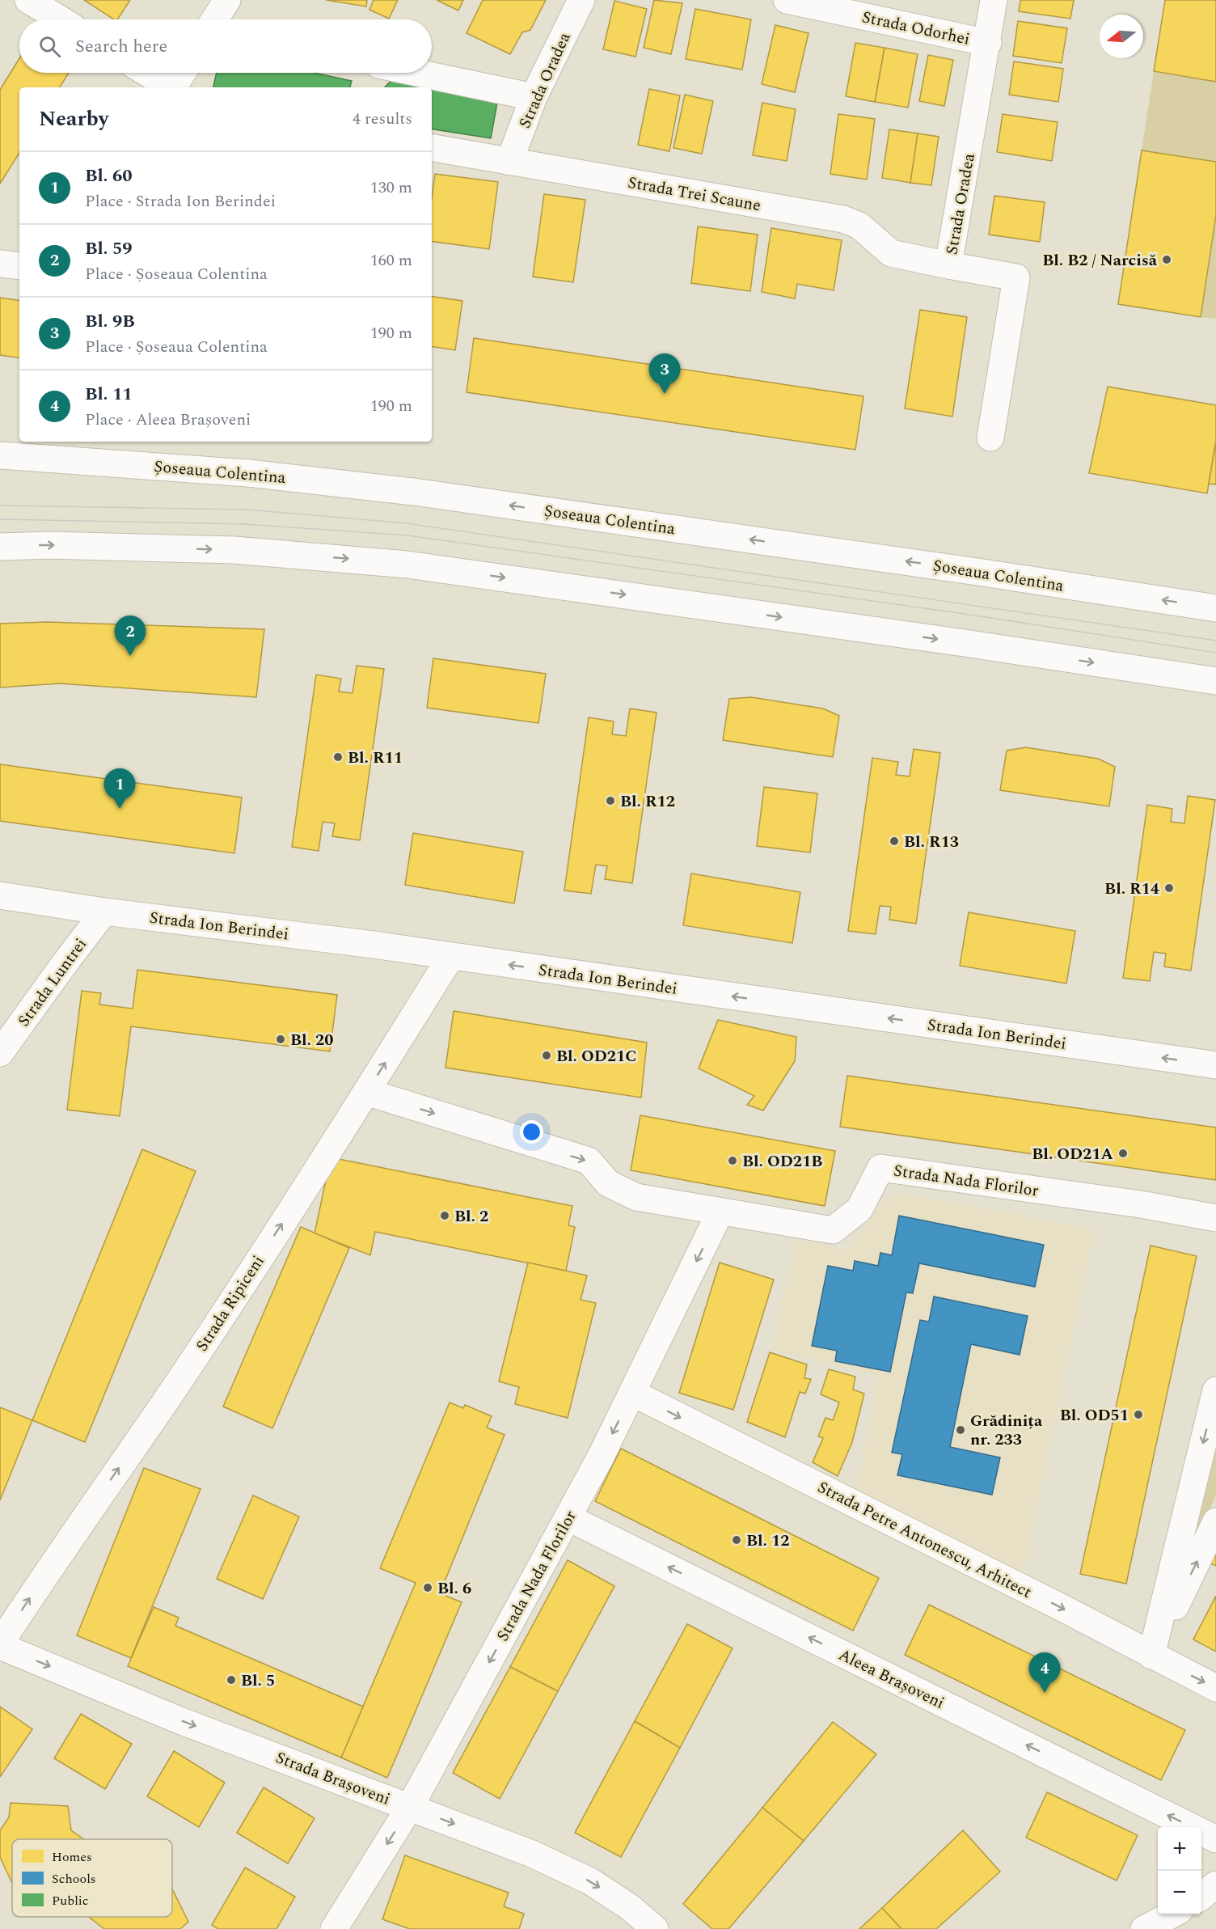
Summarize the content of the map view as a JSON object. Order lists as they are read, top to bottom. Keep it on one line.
{"streets":{"street":["Strada Odorhei","Strada Oradea","Strada Trei Scaune","Șoseaua Colentina","Strada Ion Berindei","Strada Luntrei","Strada Nada Florilor","Strada Ripiceni","Strada Petre Antonescu, Arhitect","Aleea Brașoveni","Strada Brașoveni"]},"crossings":[["Strada Odorhei","Strada Oradea"],["Strada Oradea","Strada Trei Scaune"],["Strada Ion Berindei","Strada Luntrei"],["Strada Ion Berindei","Strada Ripiceni"],["Strada Nada Florilor","Strada Ripiceni"],["Strada Nada Florilor","Strada Petre Antonescu, Arhitect"],["Strada Nada Florilor","Aleea Brașoveni"],["Strada Nada Florilor","Strada Brașoveni"],["Strada Ripiceni","Strada Brașoveni"]],"one_way":["Strada Ion Berindei","Strada Ripiceni","Strada Petre Antonescu, Arhitect","Aleea Brașoveni","Strada Brașoveni"],"places":["Bl. B2 / Narcisă","Bl. R11","Bl. R12","Bl. R13","Bl. R14","Bl. 20","Bl. OD21C","Bl. OD21A","Bl. OD21B","Bl. 2","Bl. OD51","Grădinița nr. 233","Bl. 12","Bl. 6","Bl. 5"],"legend":["Homes","Schools","Public"],"north":"left","page":{"search":"Search here","heading":["Nearby","4 results"],"list":[{"mark":"1","name":"Bl. 60","note":"Place · Strada Ion Berindei","value":"130 m"},{"mark":"2","name":"Bl. 59","note":"Place · Șoseaua Colentina","value":"160 m"},{"mark":"3","name":"Bl. 9B","note":"Place · Șoseaua Colentina","value":"190 m"},{"mark":"4","name":"Bl. 11","note":"Place · Aleea Brașoveni","value":"190 m"}],"pins":["3","2","1","4"],"map_buttons":["+","−"]}}
